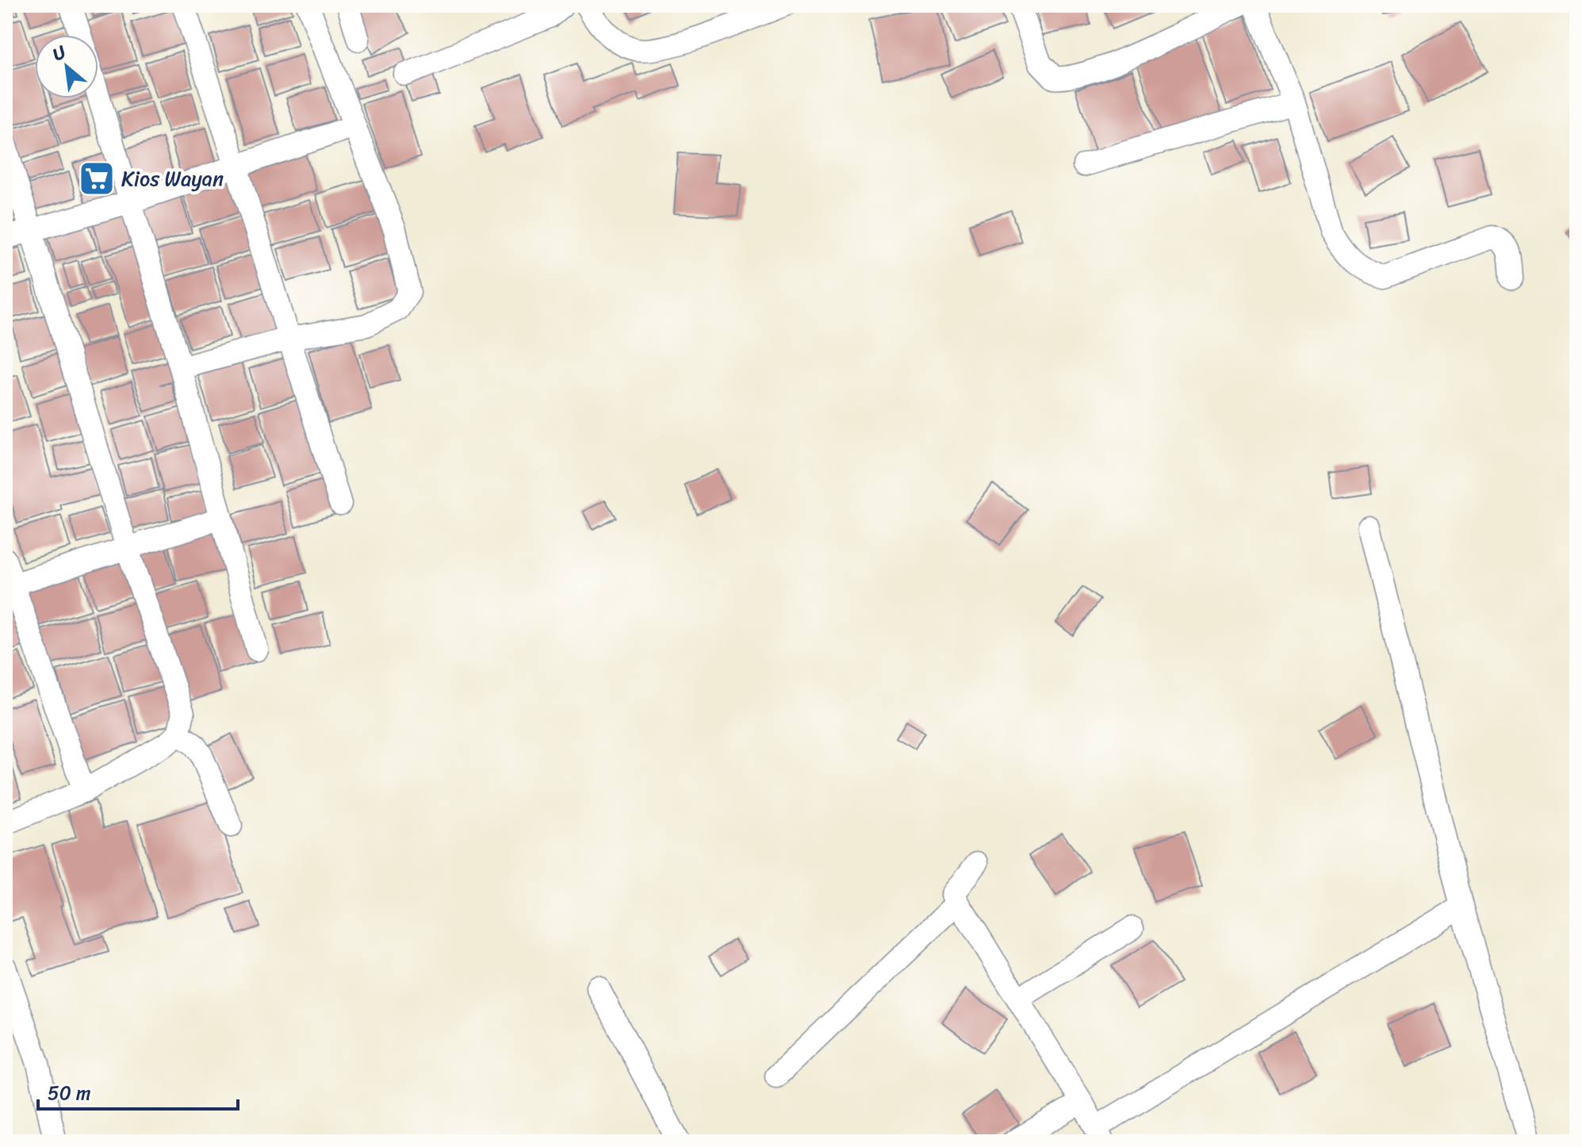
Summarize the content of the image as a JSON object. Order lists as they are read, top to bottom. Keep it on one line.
{"places":{"supermarket":["Kios Wayan"]},"scale_bar":"50 m","north":"top left"}
